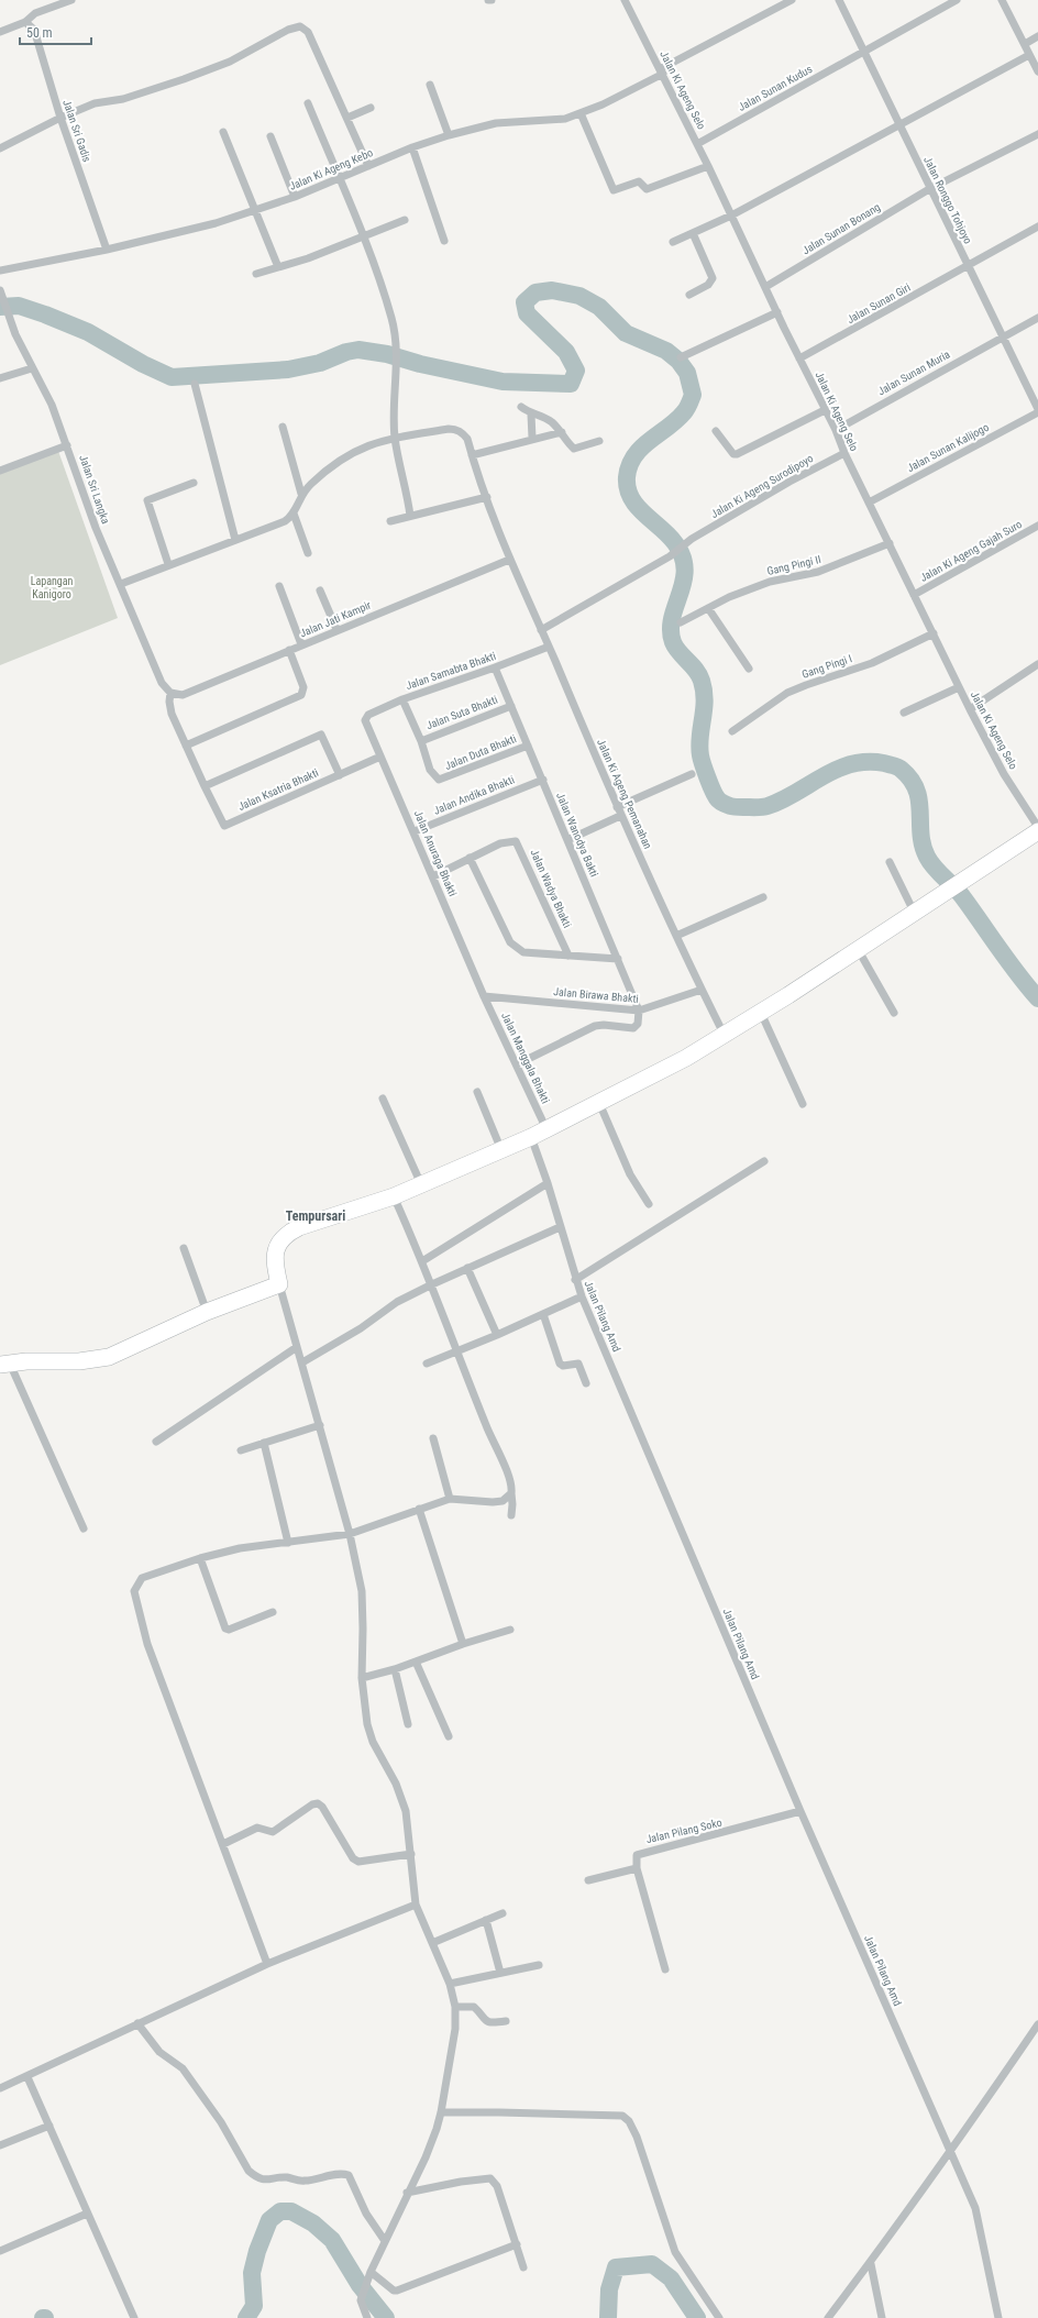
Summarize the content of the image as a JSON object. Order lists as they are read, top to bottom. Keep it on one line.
{"streets":{"street":["Jalan Sunan Kudus","Jalan Ki Ageng Selo","Jalan Sri Gadis","Jalan Ki Ageng Kebo","Jalan Ronggo Tohjoyo","Jalan Sunan Bonang","Jalan Sunan Giri","Jalan Sunan Muria","Jalan Sunan Kalijogo","Jalan Ki Ageng Surodipoyo","Jalan Sri Langka","Jalan Ki Ageng Gajah Suro","Gang Pingi II","Jalan Jati Kampir","Gang Pingi I","Jalan Samabta Bhakti","Jalan Suta Bhakti","Jalan Duta Bhakti","Jalan Ksatria Bhakti","Jalan Ki Ageng Pemanahan","Jalan Andika Bhakti","Jalan Wanodya Bakti","Jalan Anuraga Bhakti","Jalan Wadya Bhakti","Jalan Birawa Bhakti","Jalan Manggala Bhakti","Jalan Pilang Amd","Jalan Pilang Soko"]},"crossings":[["Jalan Sunan Kudus","Jalan Ki Ageng Selo"],["Jalan Sunan Kudus","Jalan Ronggo Tohjoyo"],["Jalan Ki Ageng Selo","Jalan Ki Ageng Kebo"],["Jalan Ki Ageng Selo","Jalan Sunan Bonang"],["Jalan Ki Ageng Selo","Jalan Sunan Giri"],["Jalan Ki Ageng Selo","Jalan Sunan Muria"],["Jalan Ki Ageng Selo","Jalan Sunan Kalijogo"],["Jalan Ki Ageng Selo","Jalan Ki Ageng Surodipoyo"],["Jalan Ki Ageng Selo","Jalan Ki Ageng Gajah Suro"],["Jalan Ki Ageng Selo","Gang Pingi II"],["Jalan Ki Ageng Selo","Gang Pingi I"],["Jalan Sri Gadis","Jalan Ki Ageng Kebo"],["Jalan Ronggo Tohjoyo","Jalan Sunan Bonang"],["Jalan Ronggo Tohjoyo","Jalan Sunan Giri"],["Jalan Ronggo Tohjoyo","Jalan Sunan Muria"],["Jalan Ronggo Tohjoyo","Jalan Sunan Kalijogo"],["Jalan Ki Ageng Surodipoyo","Jalan Ki Ageng Pemanahan"],["Jalan Sri Langka","Jalan Jati Kampir"],["Jalan Sri Langka","Jalan Ksatria Bhakti"],["Jalan Jati Kampir","Jalan Ksatria Bhakti"],["Jalan Jati Kampir","Jalan Ki Ageng Pemanahan"],["Jalan Samabta Bhakti","Jalan Ki Ageng Pemanahan"],["Jalan Samabta Bhakti","Jalan Wanodya Bakti"],["Jalan Samabta Bhakti","Jalan Anuraga Bhakti"],["Jalan Suta Bhakti","Jalan Duta Bhakti"],["Jalan Suta Bhakti","Jalan Wanodya Bakti"],["Jalan Duta Bhakti","Jalan Wanodya Bakti"],["Jalan Ksatria Bhakti","Jalan Anuraga Bhakti"],["Jalan Ki Ageng Pemanahan","Jalan Birawa Bhakti"],["Jalan Andika Bhakti","Jalan Wanodya Bakti"],["Jalan Andika Bhakti","Jalan Anuraga Bhakti"],["Jalan Wanodya Bakti","Jalan Birawa Bhakti"],["Jalan Anuraga Bhakti","Jalan Wadya Bhakti"],["Jalan Anuraga Bhakti","Jalan Birawa Bhakti"],["Jalan Anuraga Bhakti","Jalan Manggala Bhakti"],["Jalan Birawa Bhakti","Jalan Manggala Bhakti"],["Jalan Pilang Amd","Jalan Pilang Soko"]],"districts":["Tempursari"],"parks":["Lapangan Kanigoro"],"scale_bar":"50 m"}
